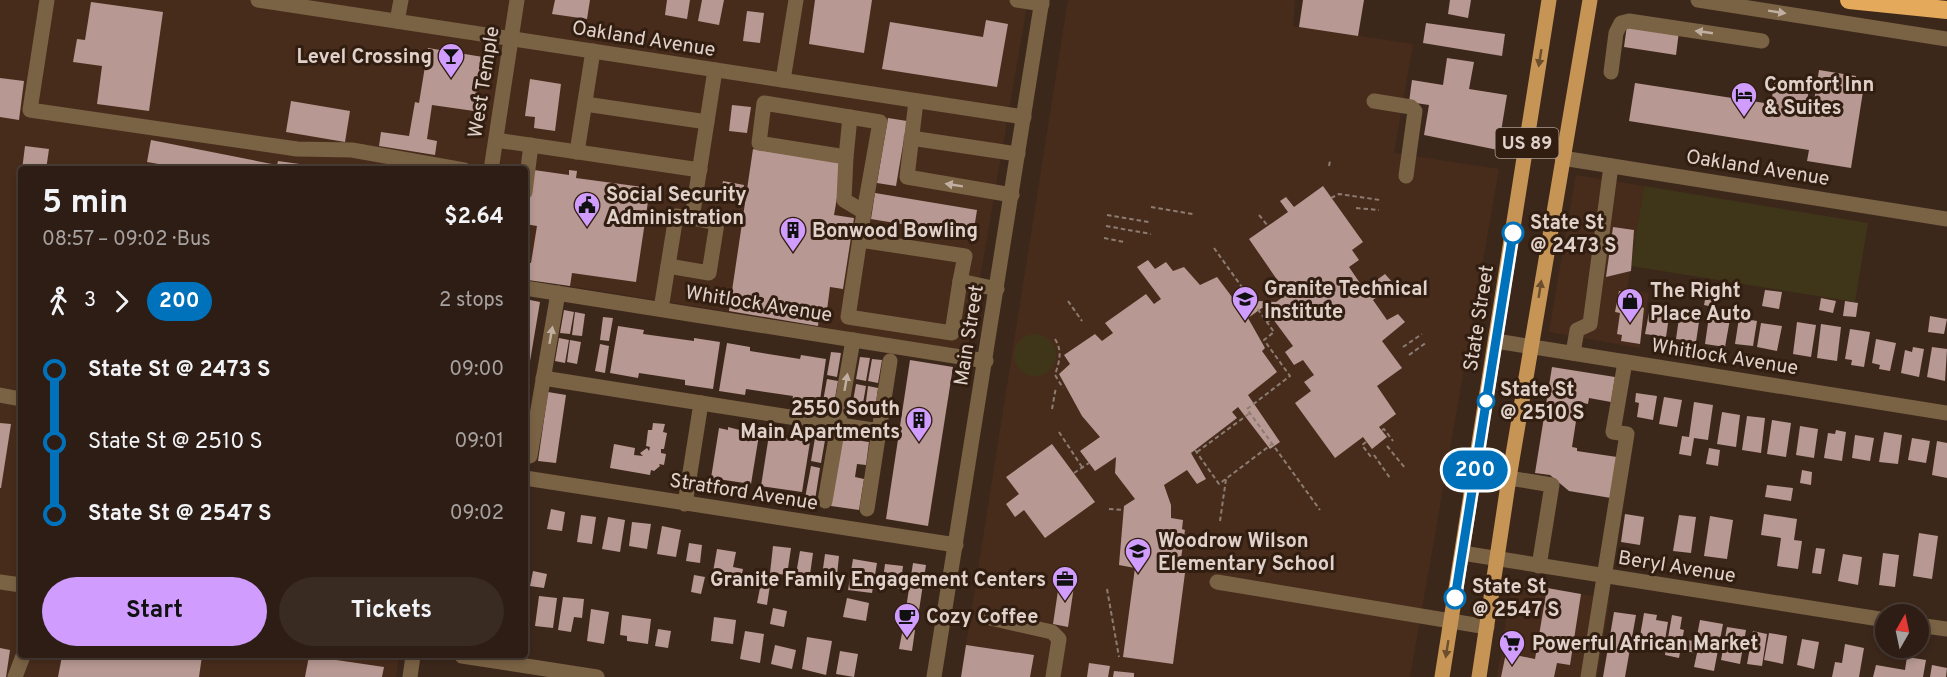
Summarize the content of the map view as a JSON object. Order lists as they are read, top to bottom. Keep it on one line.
{"streets":{"main road":["US 89","State Street"],"street":["Oakland Avenue","West Temple","Whitlock Avenue","Main Street","Stratford Avenue","Beryl Avenue"]},"crossings":[["Oakland Avenue","West Temple"],["Oakland Avenue","US 89"],["Oakland Avenue","Main Street"],["US 89","Whitlock Avenue"],["US 89","Beryl Avenue"],["Whitlock Avenue","State Street"],["Whitlock Avenue","Main Street"],["State Street","Beryl Avenue"],["Main Street","Stratford Avenue"]],"places":{"bar":["Level Crossing"],"hotel":["Comfort Inn & Suites"],"public building":["Social Security Administration"],"other":["State St @ 2473 S","State St @ 2510 S","State St @ 2547 S"],"building":["Bonwood Bowling","2550 South Main Apartments"],"school or university":["Granite Technical Institute","Woodrow Wilson Elementary School"],"shop":["The Right Place Auto"],"office":["Granite Family Engagement Centers"],"cafe":["Cozy Coffee"],"supermarket":["Powerful African Market"]},"lines":["bus line 200"],"north":"top","page":{"on_map":"200","heading":["5 min","08:57 – 09:02 · Bus","$2.64"],"legs":["3","200","2 stops"],"list":[{"name":"State St @ 2473 S","value":"09:00"},{"name":"State St @ 2510 S","value":"09:01"},{"name":"State St @ 2547 S","value":"09:02"}],"buttons":["Start","Tickets"]}}
